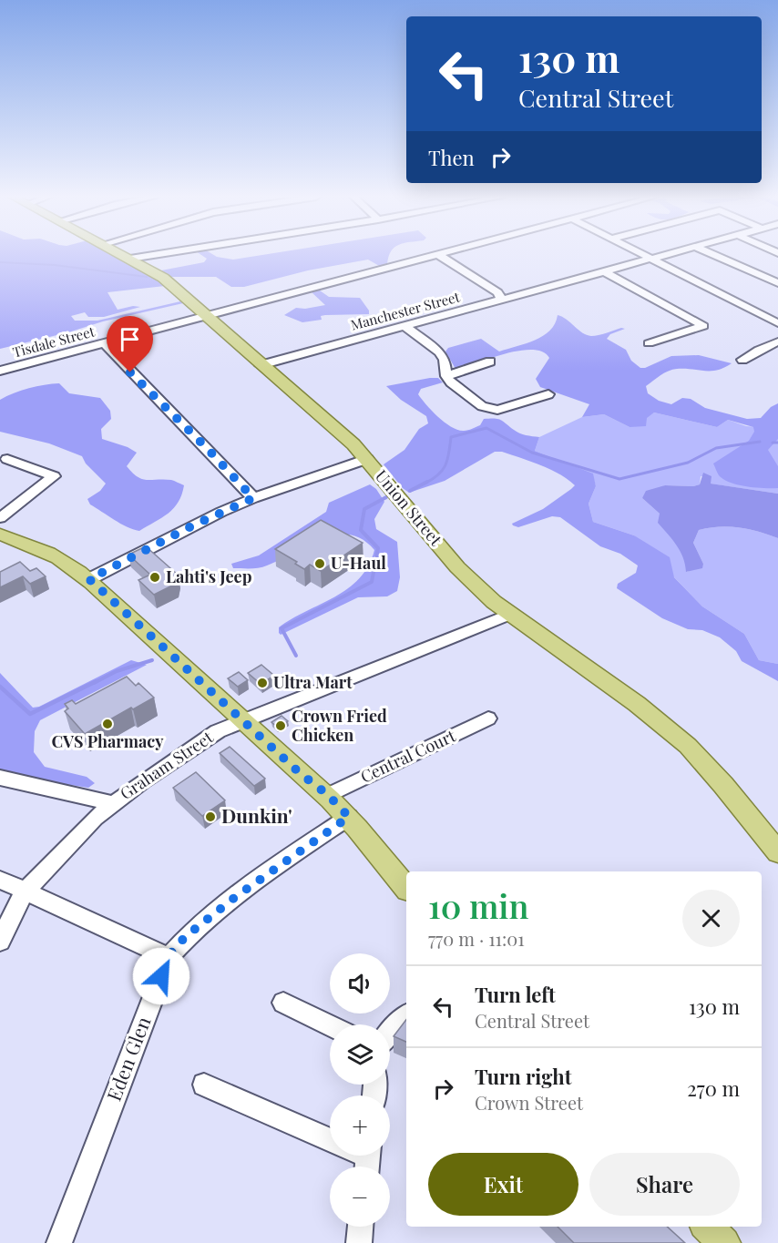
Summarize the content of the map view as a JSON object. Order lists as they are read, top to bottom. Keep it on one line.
{"streets":{"main road":["Union Street"],"street":["Manchester Street","Tisdale Street","Central Court","Graham Street","Eden Glen"]},"crossings":[["Manchester Street","Union Street"],["Tisdale Street","Union Street"],["Union Street","Graham Street"]],"places":["U-Haul","Lahti's Jeep","Ultra Mart","CVS Pharmacy","Crown Fried Chicken","Dunkin'"],"page":{"turn":["130 m","Central Street"],"then":"Then","heading":["10 min","770 m · 11:01"],"map_buttons":["+","−"],"list":[{"name":"Turn left","note":"Central Street","value":"130 m"},{"name":"Turn right","note":"Crown Street","value":"270 m"}],"buttons":["Exit","Share"]}}
